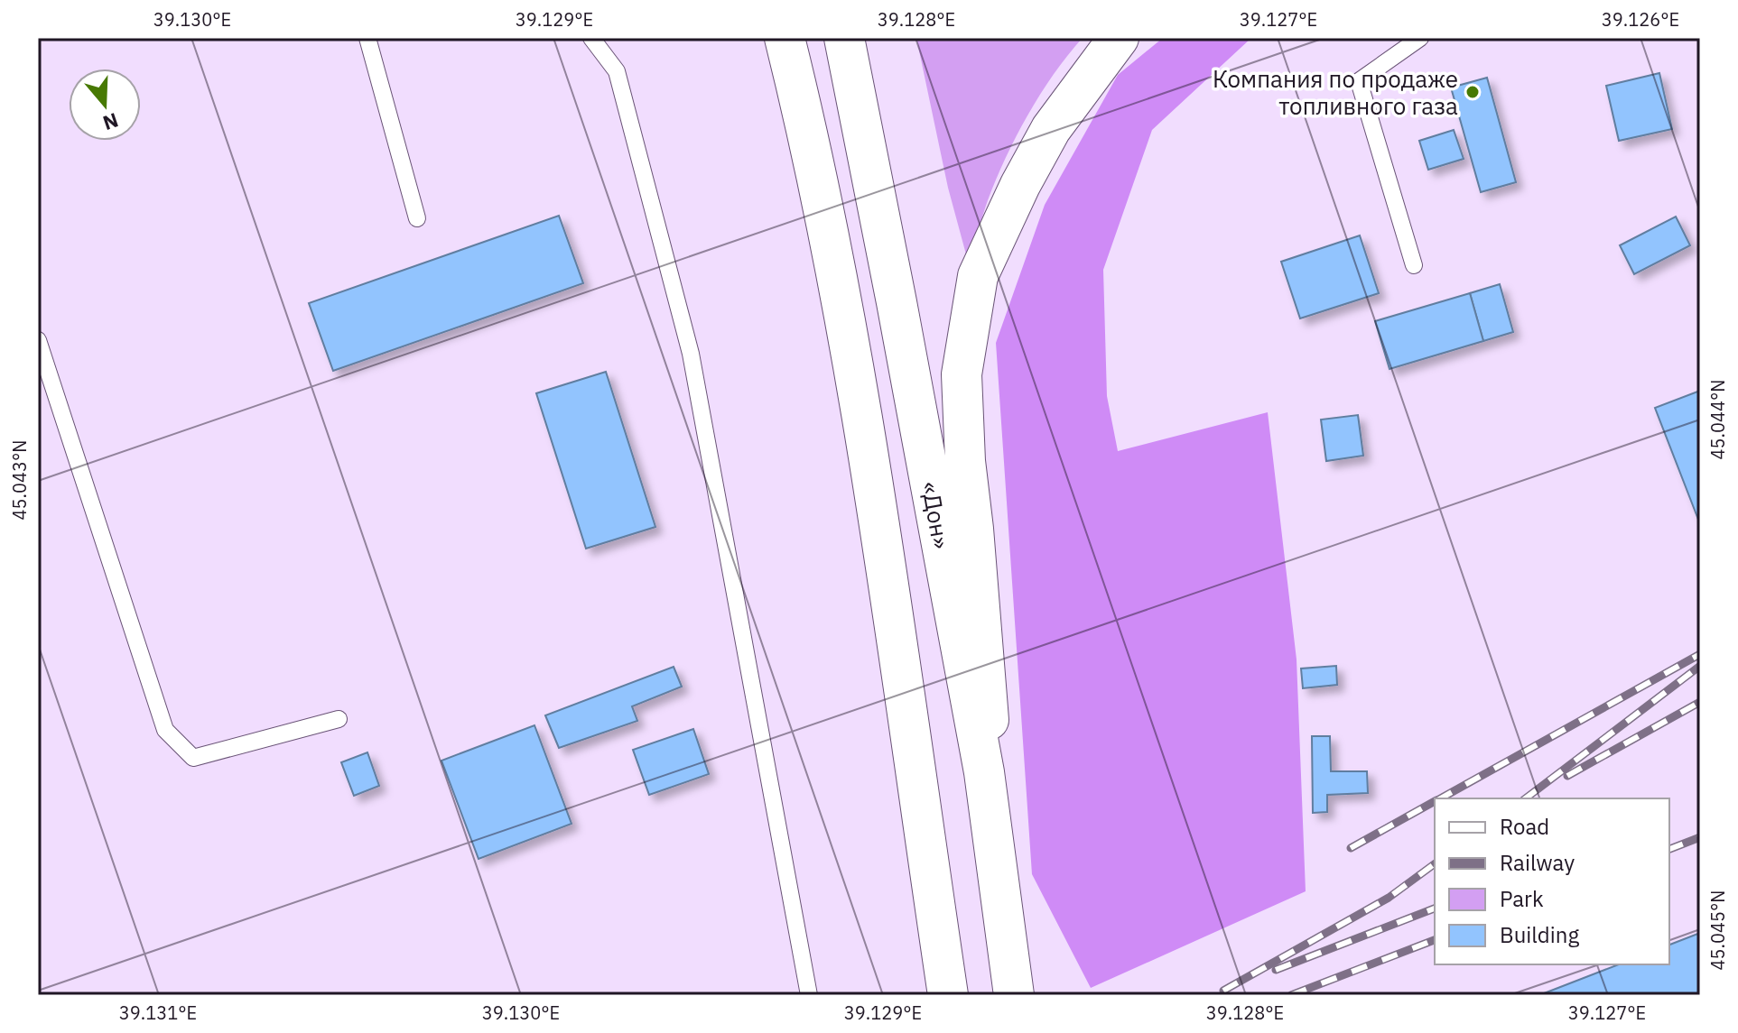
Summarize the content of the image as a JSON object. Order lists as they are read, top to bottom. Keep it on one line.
{"streets":{"main road":["«Дон»"]},"places":["Компания по продаже топливного газа"],"legend":["Road","Railway","Park","Building"],"north":"bottom","coordinates":["39.130°E","39.129°E","39.128°E","39.127°E","39.126°E","45.044°N","45.043°N","45.045°N","39.131°E"]}
